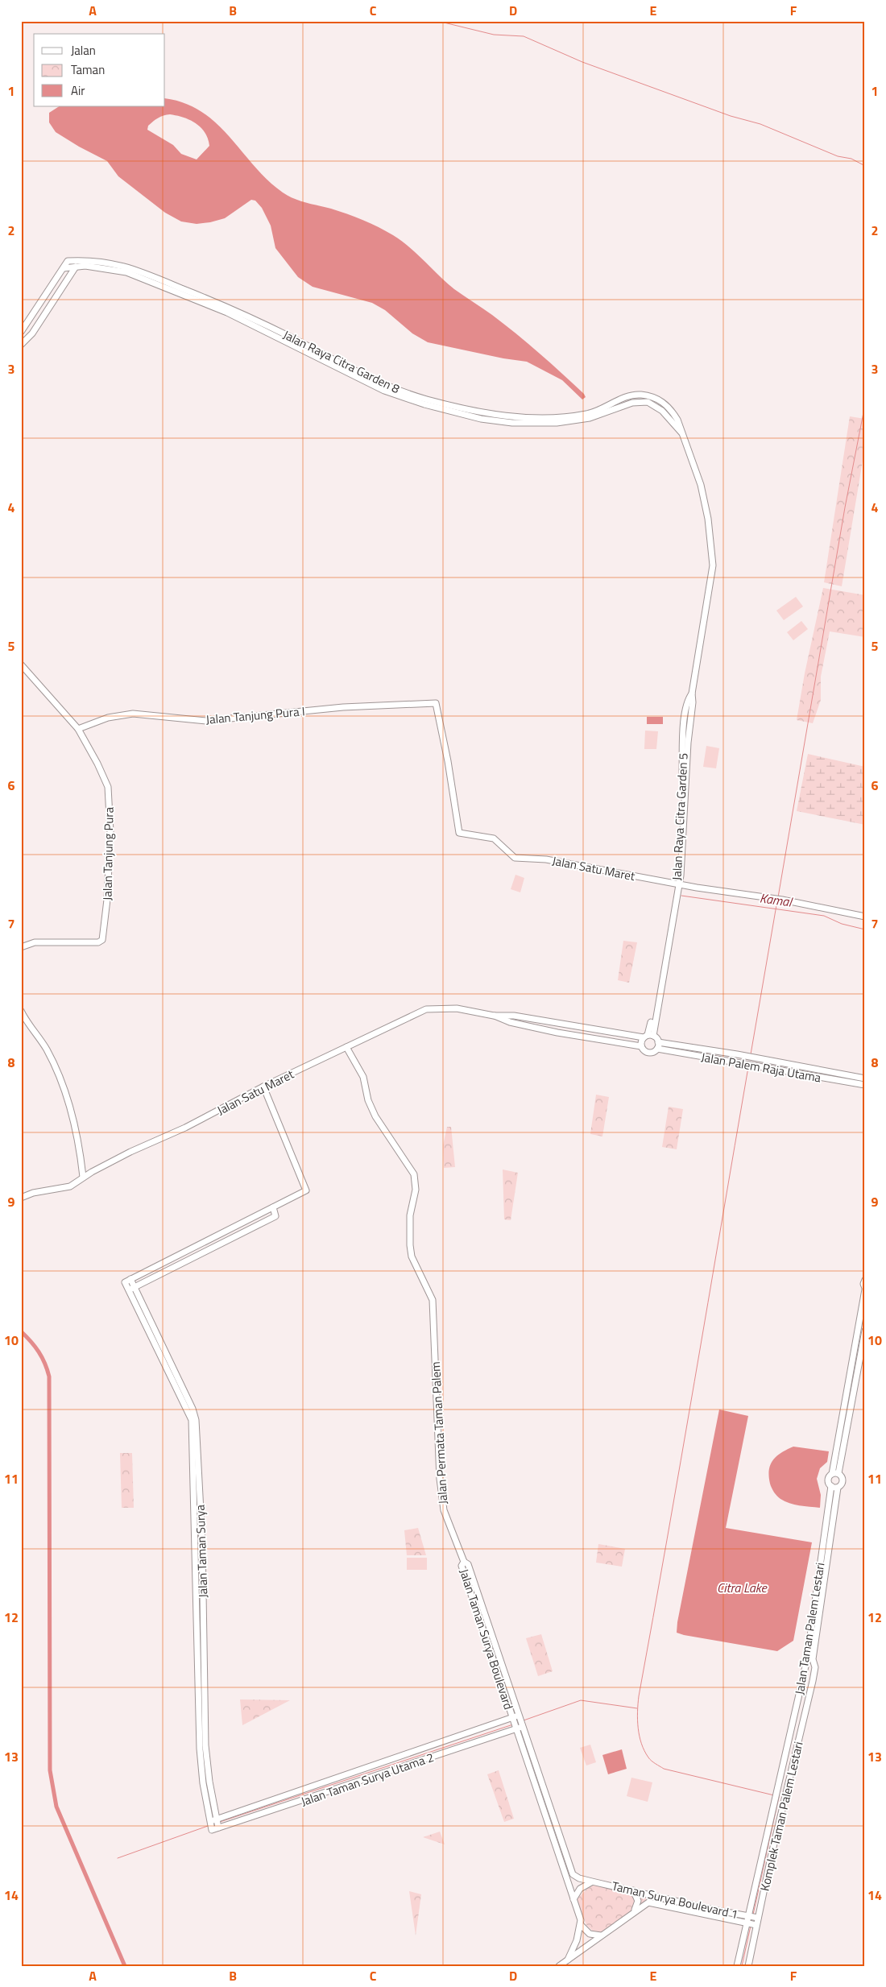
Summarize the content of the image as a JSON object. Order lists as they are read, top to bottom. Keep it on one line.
{"streets":{"street":["Jalan Raya Citra Garden 8","Jalan Tanjung Pura I","Jalan Raya Citra Garden 5","Jalan Tanjung Pura","Jalan Satu Maret","Jalan Palem Raja Utama","Jalan Permata Taman Palem","Jalan Taman Surya","Jalan Taman Palem Lestari","Jalan Taman Surya Boulevard","Jalan Taman Surya Utama 2","Komplek Taman Palem Lestari","Taman Surya Boulevard 1"]},"crossings":[["Jalan Raya Citra Garden 8","Jalan Raya Citra Garden 5"],["Jalan Tanjung Pura I","Jalan Tanjung Pura"],["Jalan Tanjung Pura I","Jalan Satu Maret"],["Jalan Raya Citra Garden 5","Jalan Satu Maret"],["Jalan Raya Citra Garden 5","Jalan Palem Raja Utama"],["Jalan Satu Maret","Jalan Palem Raja Utama"],["Jalan Satu Maret","Jalan Permata Taman Palem"],["Jalan Satu Maret","Jalan Taman Surya"],["Jalan Permata Taman Palem","Jalan Taman Surya Boulevard"],["Jalan Taman Surya","Jalan Taman Surya Utama 2"],["Jalan Taman Palem Lestari","Komplek Taman Palem Lestari"],["Jalan Taman Surya Boulevard","Jalan Taman Surya Utama 2"],["Jalan Taman Surya Boulevard","Taman Surya Boulevard 1"],["Komplek Taman Palem Lestari","Taman Surya Boulevard 1"]],"water":["Kamal","Citra Lake"],"legend":["Jalan","Taman","Air"],"grid":{"columns":["A","B","C","D","E","F"],"rows":["1","2","3","4","5","6","7","8","9","10","11","12","13","14"]}}
